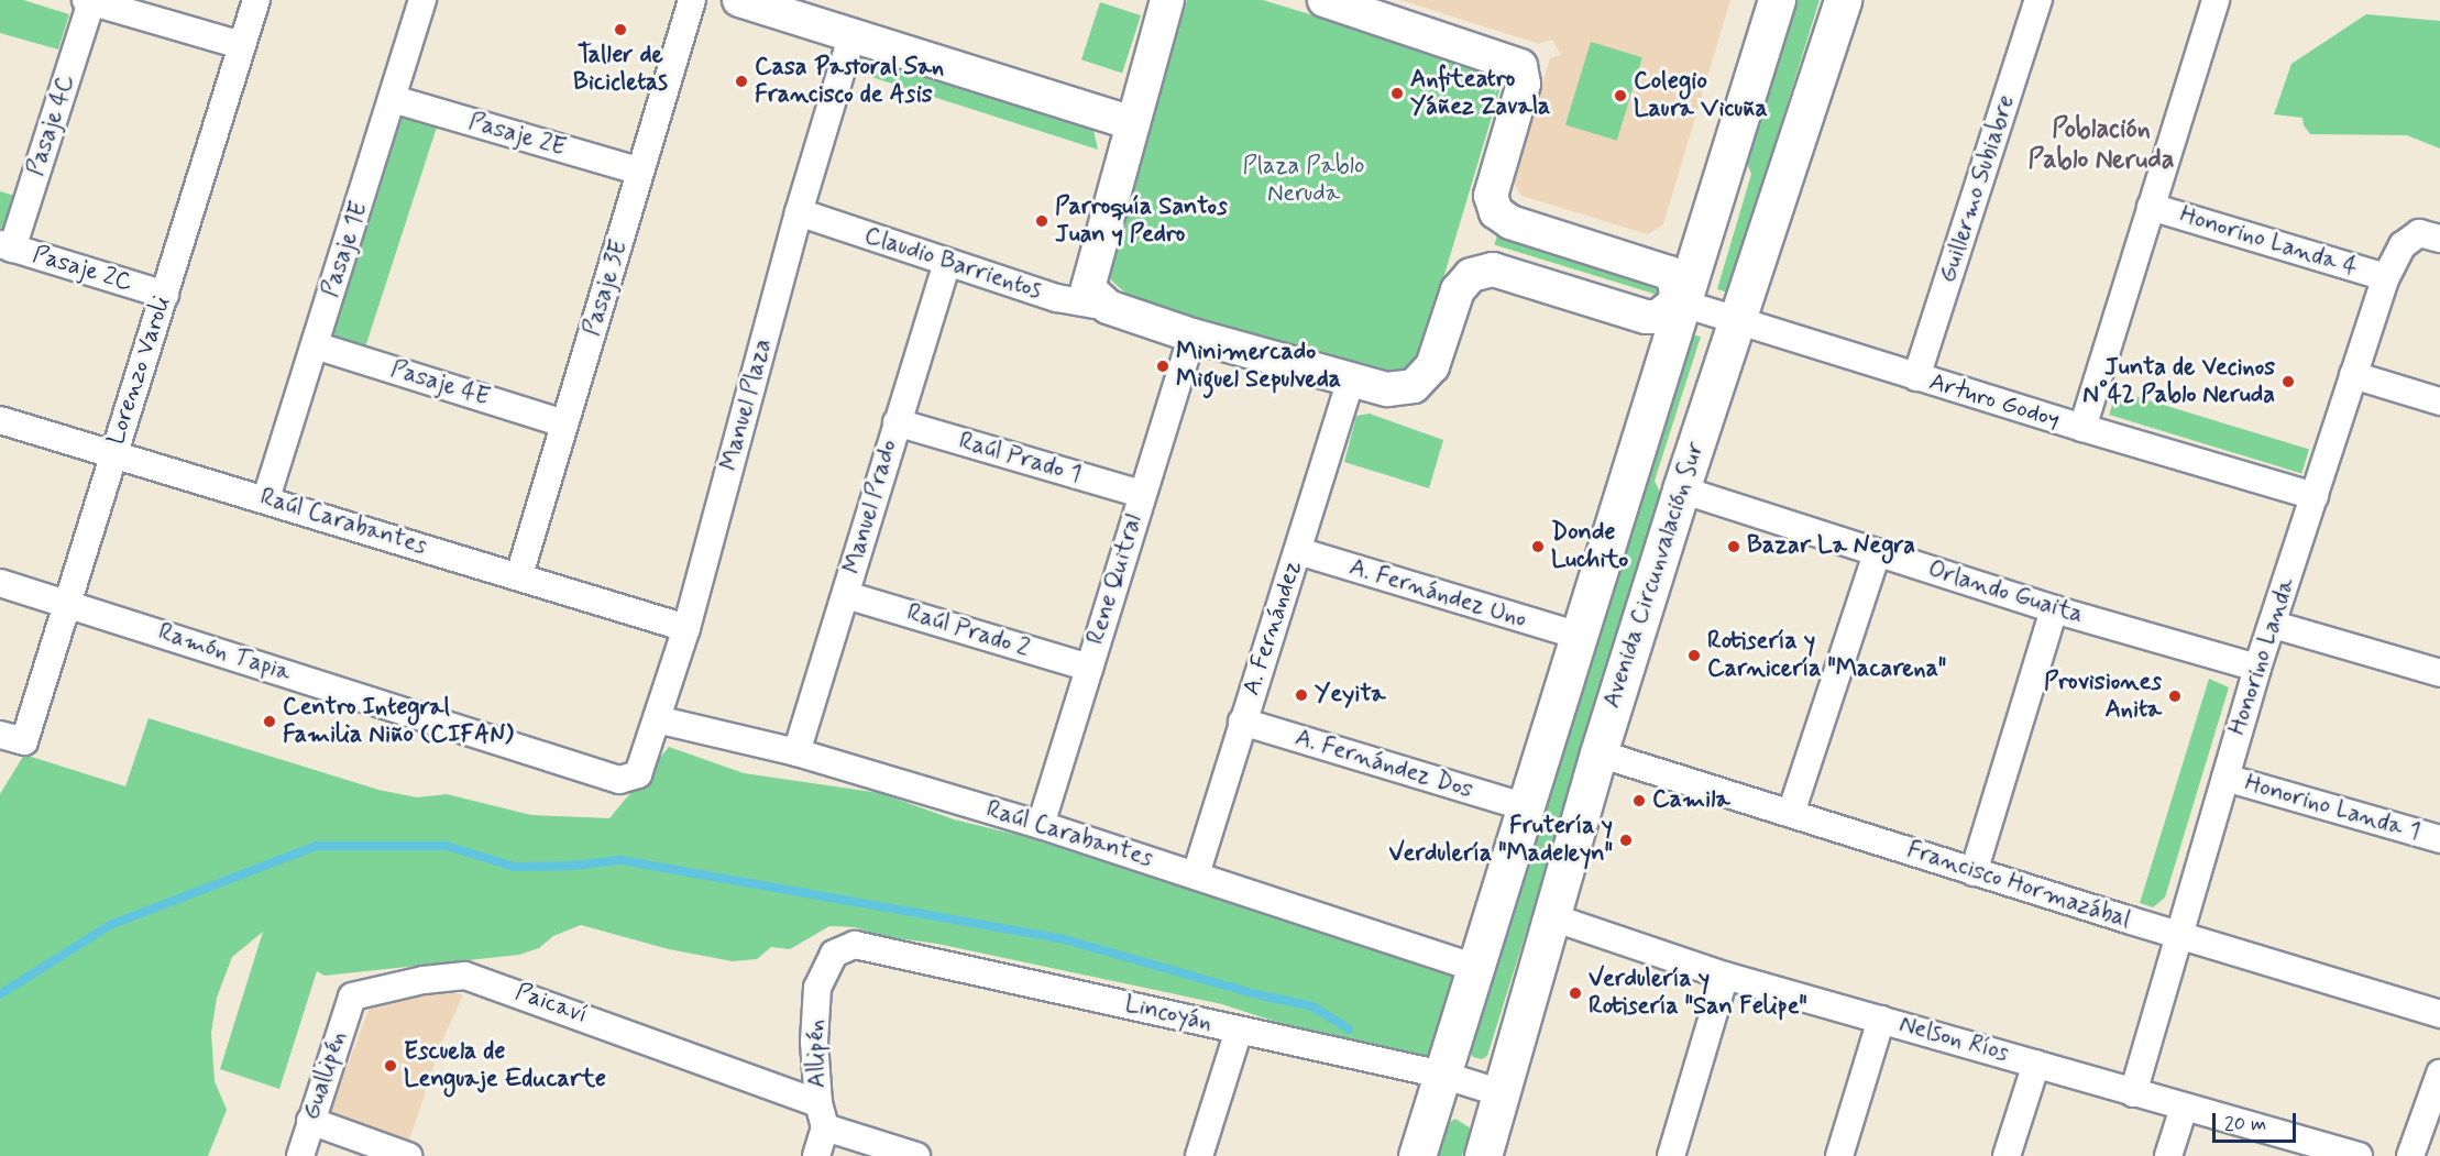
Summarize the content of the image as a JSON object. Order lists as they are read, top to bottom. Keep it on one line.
{"streets":{"main road":["Avenida Circunvalación Sur"],"street":["Pasaje 4C","Pasaje 2E","Guillermo Subiabre","Honorino Landa 4","Pasaje 1E","Claudio Barrientos","Pasaje 2C","Pasaje 3E","Lorenzo Varoli","Pasaje 4E","Arturo Godoy","Manuel Plaza","Raúl Prado 1","Manuel Prado","Raúl Carabantes","Rene Quitral","Orlando Guaita","A. Fernández Uno","A. Fernández","Raúl Prado 2","Ramón Tapia","Honorino Landa","A. Fernández Dos","Honorino Landa 1","Francisco Hormazábal","Paicaví","Lincoyán","Nelson Ríos","Allipén","Guallipén"]},"crossings":[["Pasaje 4C","Pasaje 2C"],["Pasaje 2E","Pasaje 1E"],["Pasaje 2E","Pasaje 3E"],["Guillermo Subiabre","Arturo Godoy"],["Honorino Landa 4","Honorino Landa"],["Pasaje 1E","Pasaje 4E"],["Pasaje 1E","Raúl Carabantes"],["Claudio Barrientos","Manuel Plaza"],["Claudio Barrientos","Manuel Prado"],["Pasaje 2C","Lorenzo Varoli"],["Pasaje 3E","Pasaje 4E"],["Pasaje 3E","Raúl Carabantes"],["Lorenzo Varoli","Raúl Carabantes"],["Lorenzo Varoli","Ramón Tapia"],["Arturo Godoy","Avenida Circunvalación Sur"],["Arturo Godoy","Honorino Landa"],["Manuel Plaza","Raúl Carabantes"],["Manuel Plaza","Ramón Tapia"],["Raúl Prado 1","Manuel Prado"],["Raúl Prado 1","Rene Quitral"],["Manuel Prado","Raúl Carabantes"],["Manuel Prado","Raúl Prado 2"],["Raúl Carabantes","Rene Quitral"],["Raúl Carabantes","A. Fernández"],["Avenida Circunvalación Sur","Orlando Guaita"],["Avenida Circunvalación Sur","Francisco Hormazábal"],["Avenida Circunvalación Sur","Lincoyán"],["Avenida Circunvalación Sur","Nelson Ríos"],["Rene Quitral","Raúl Prado 2"],["Orlando Guaita","Honorino Landa"],["A. Fernández Uno","A. Fernández"],["A. Fernández","A. Fernández Dos"],["Honorino Landa","Honorino Landa 1"],["Honorino Landa","Francisco Hormazábal"],["Honorino Landa","Nelson Ríos"],["Paicaví","Allipén"],["Paicaví","Guallipén"],["Lincoyán","Allipén"]],"districts":["Población Pablo Neruda"],"parks":["Plaza Pablo Neruda"],"places":["Taller de Bicicletas","Casa Pastoral San Francisco de Asis","Anfiteatro Yáñez Zavala","Colegio Laura Vicuña","Parroquía Santos Juan y Pedro","Minimercado Miguel Sepulveda","Junta de Vecinos N°42 Pablo Neruda","Donde Luchito","Bazar La Negra","Rotisería y Carnicería \"Macarena\"","Yeyita","Provisiones Anita","Centro Integral Familia Niño (CIFAN)","Camila","Frutería y Verdulería \"Madeleyn\"","Verdulería y Rotisería \"San Felipe\"","Escuela de Lenguaje Educarte"],"scale_bar":"20 m"}
